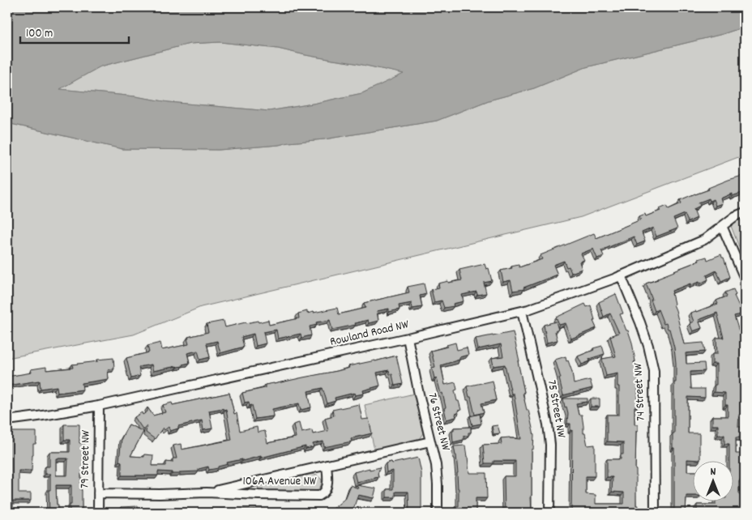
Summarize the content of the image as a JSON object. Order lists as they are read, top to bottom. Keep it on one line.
{"streets":{"street":["Rowland Road NW","74 Street NW","75 Street NW","76 Street NW","79 Street NW","106A Avenue NW"]},"crossings":[["Rowland Road NW","74 Street NW"],["Rowland Road NW","75 Street NW"],["Rowland Road NW","76 Street NW"],["Rowland Road NW","79 Street NW"],["76 Street NW","106A Avenue NW"],["79 Street NW","106A Avenue NW"]],"scale_bar":"100 m","north":"top"}
